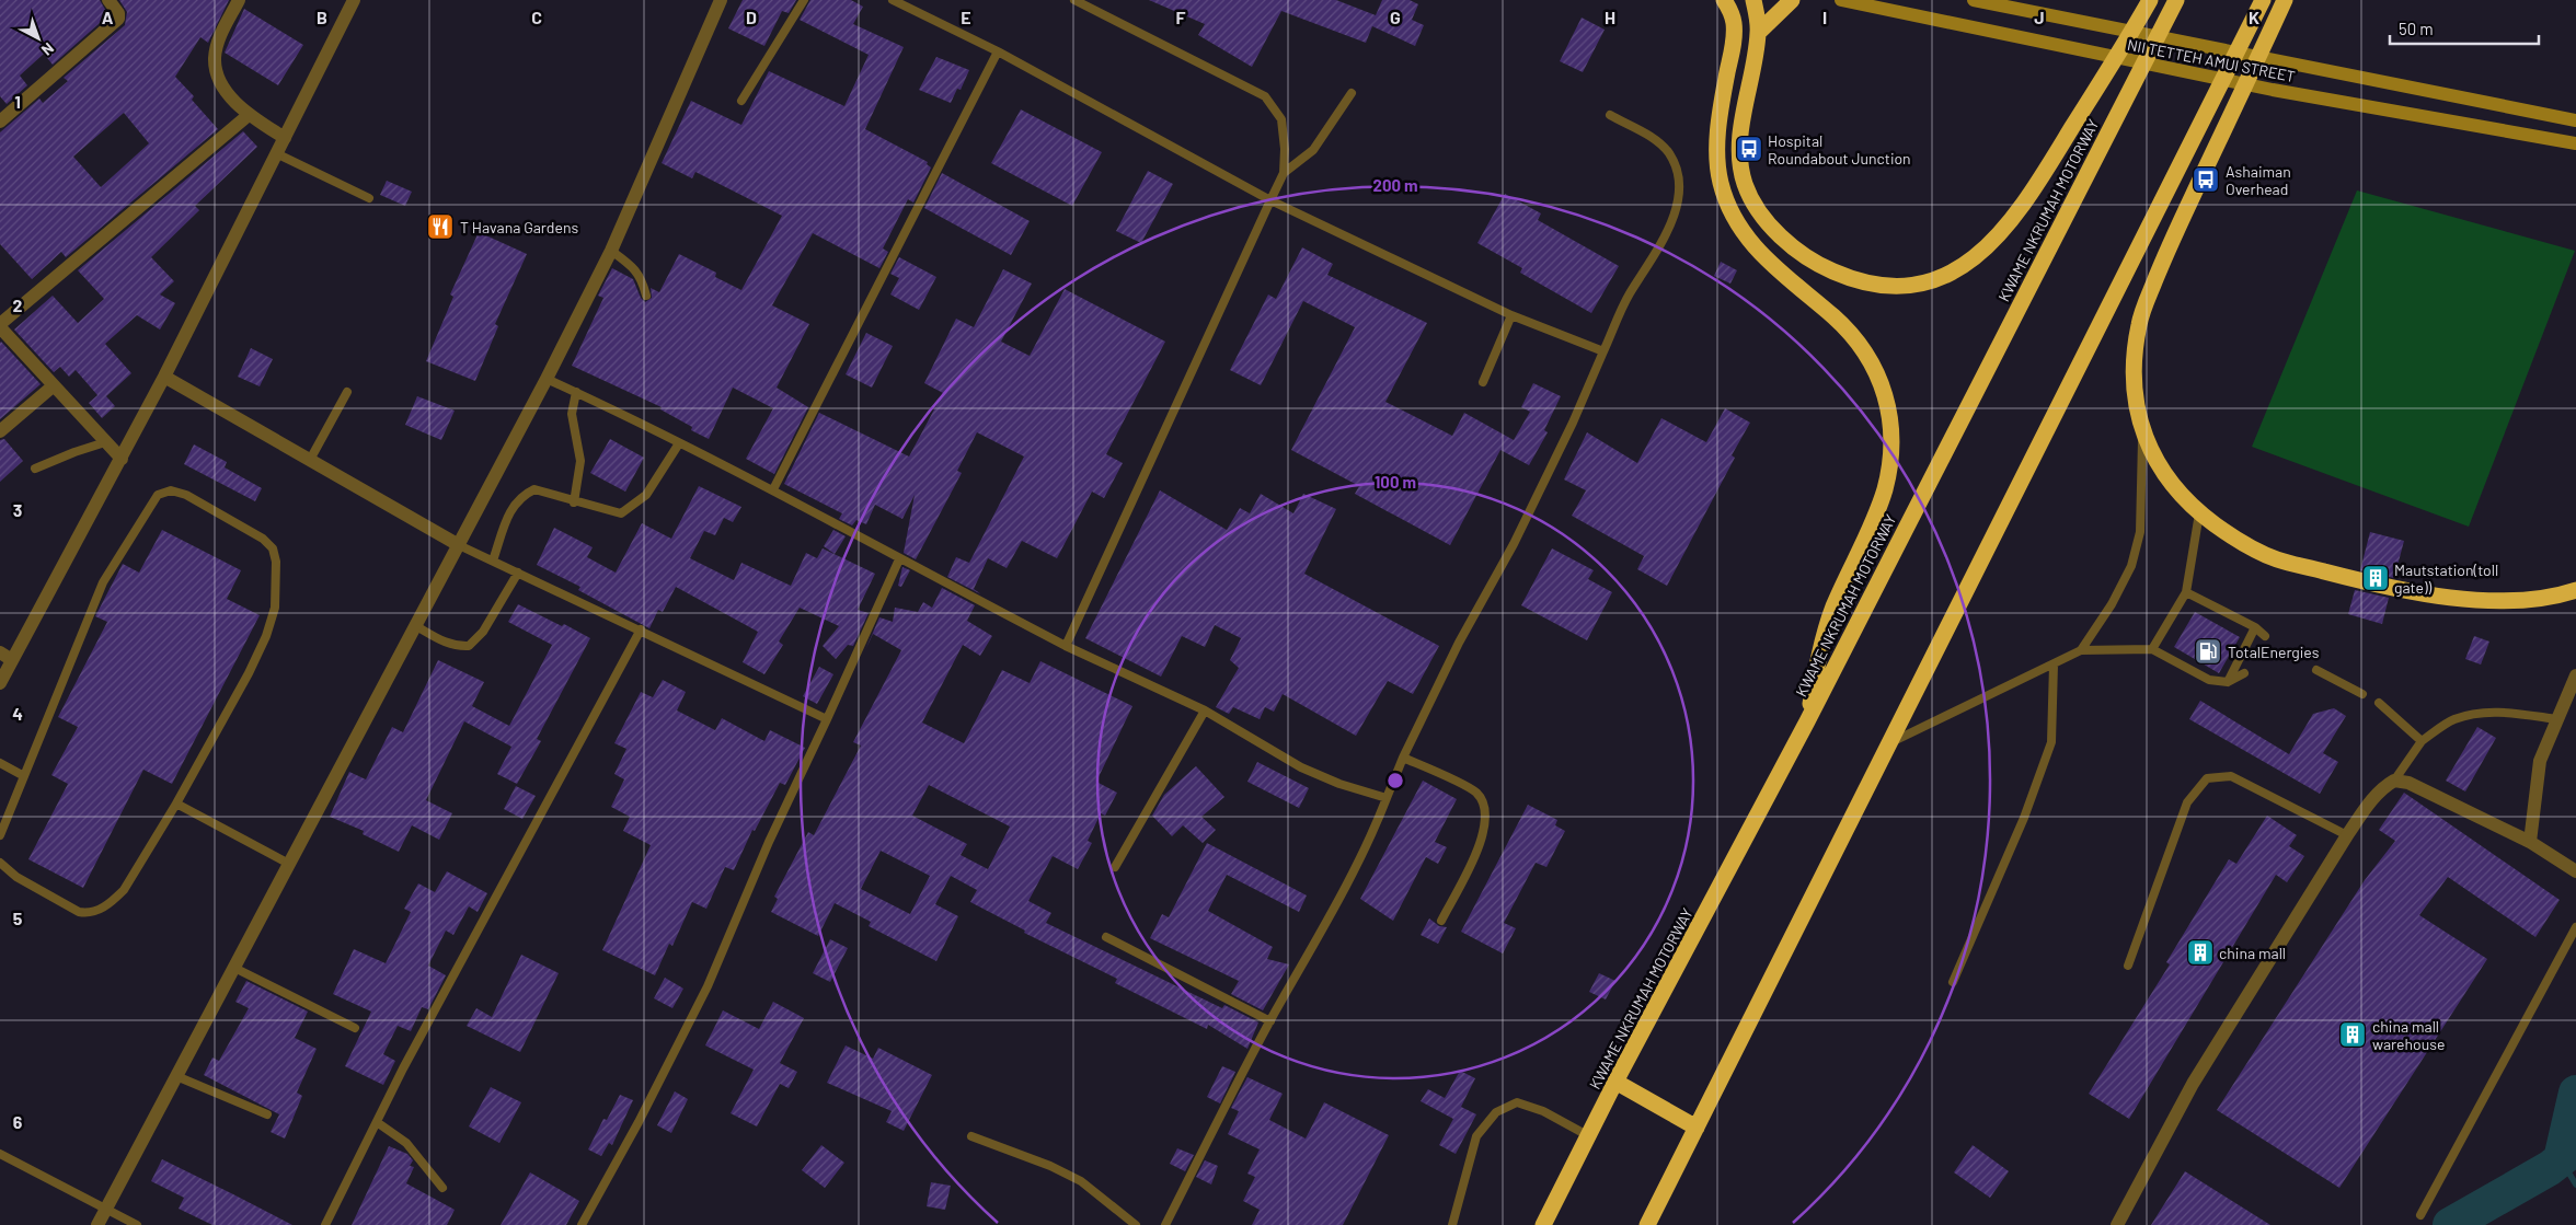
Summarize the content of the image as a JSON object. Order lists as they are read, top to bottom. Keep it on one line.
{"streets":{"highway":["KWAME NKRUMAH MOTORWAY"],"main road":["NII TETTEH AMUI STREET"]},"places":{"bus stop":["Hospital Roundabout Junction","Ashaiman Overhead"],"restaurant":["T Havana Gardens"],"building":["Mautstation(toll gate))","china mall","china mall warehouse"],"fuel station":["TotalEnergies"]},"scale_bar":"50 m","north":"bottom right","grid":{"columns":["A","B","C","D","E","F","G","H","I","J","K"],"rows":["1","2","3","4","5","6"]},"rings":["200 m","100 m"]}
